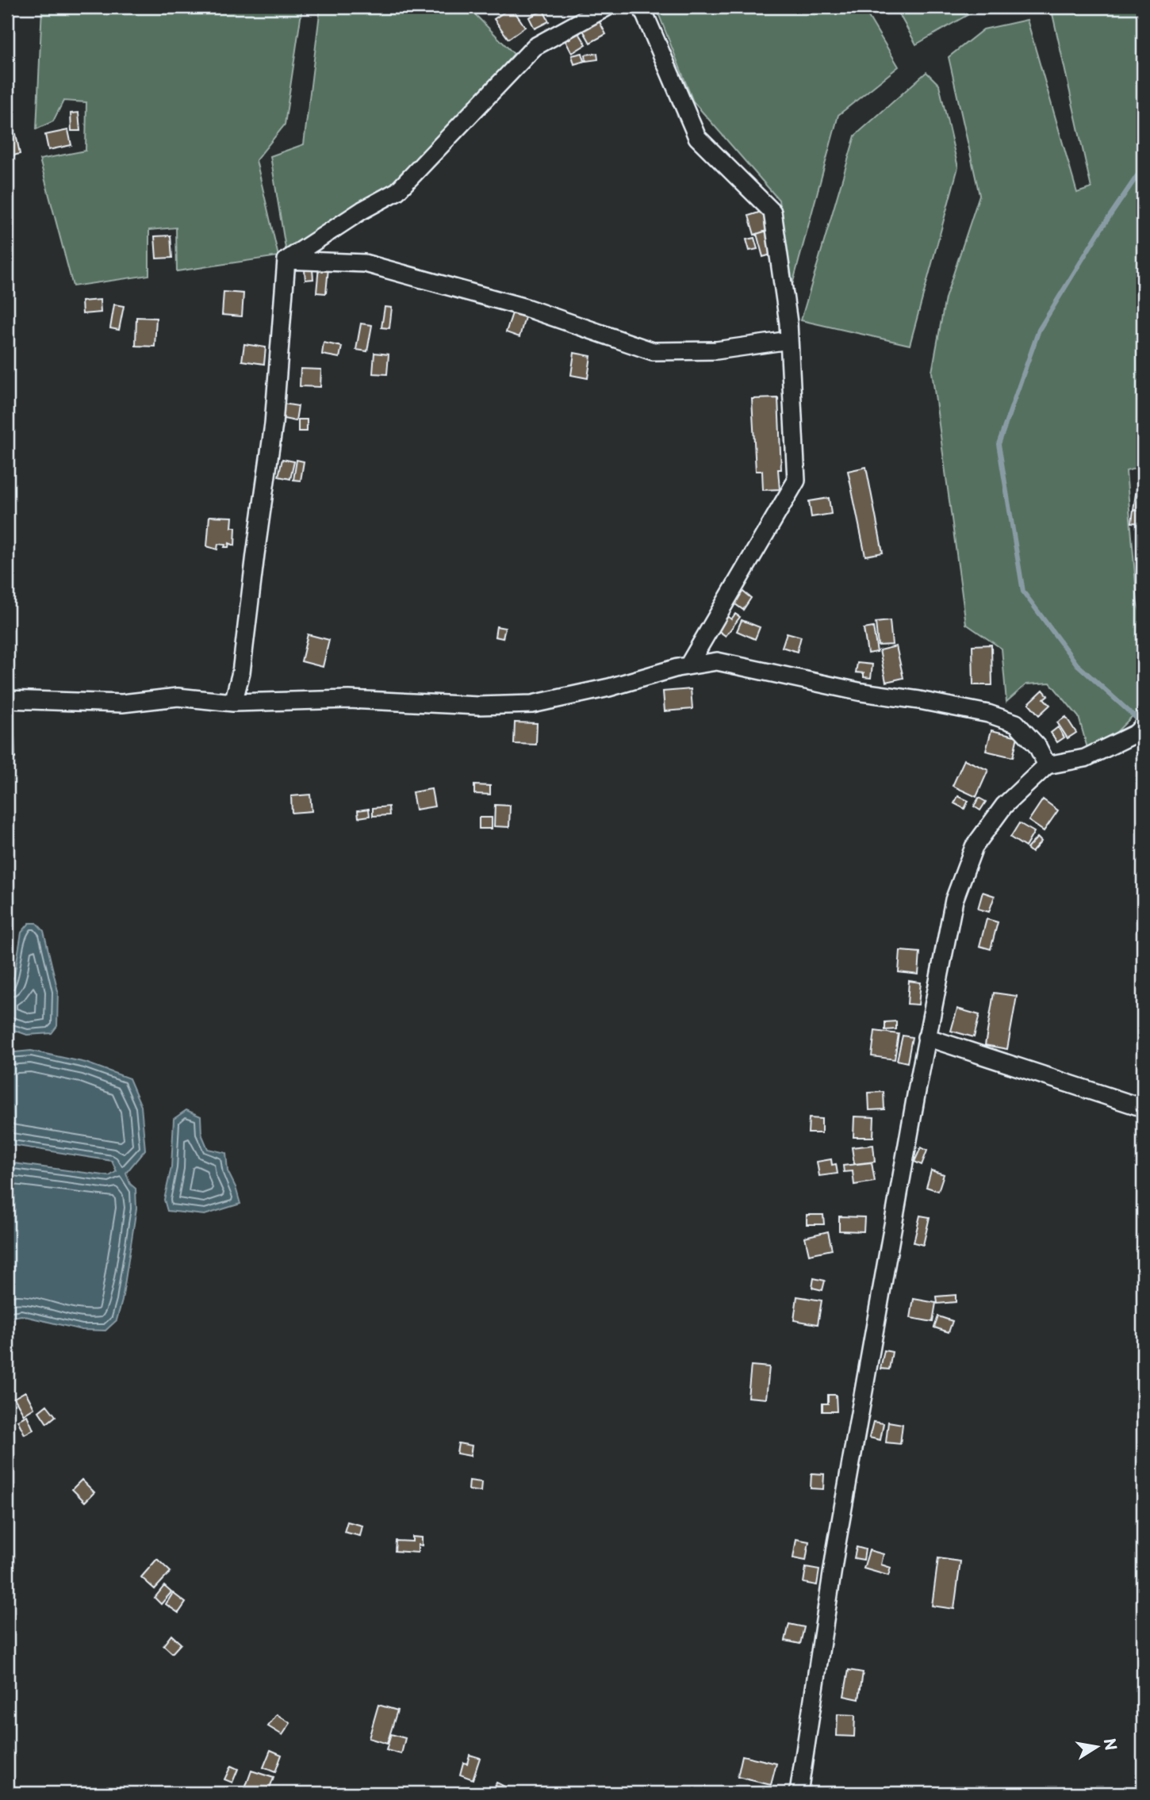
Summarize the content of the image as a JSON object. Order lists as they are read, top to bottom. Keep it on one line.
{"north":"right"}
